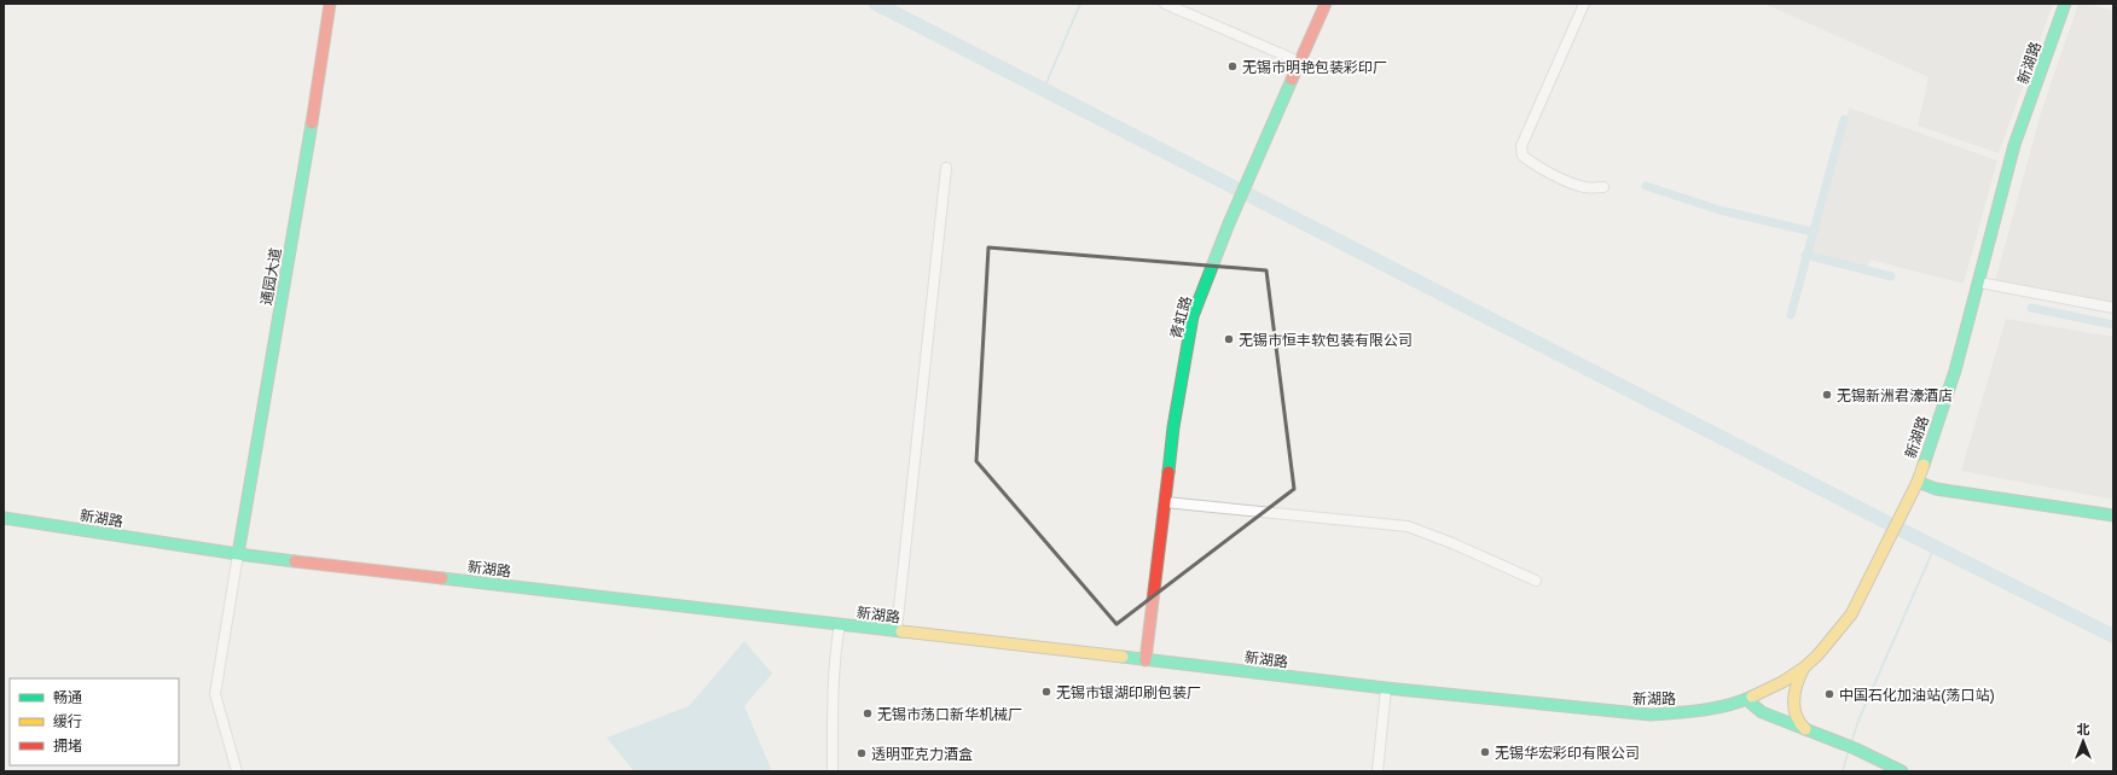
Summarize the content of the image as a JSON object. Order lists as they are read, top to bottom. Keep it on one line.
{"streets":{"main road":["新湖路","通园大道","青虹路"]},"crossings":[["新湖路","通园大道"],["新湖路","青虹路"]],"places":["无锡市明艳包装彩印厂","无锡市恒丰软包装有限公司","无锡新洲君濠酒店","无锡市银湖印刷包装厂","中国石化加油站(荡口站)","无锡市荡口新华机械厂","无锡华宏彩印有限公司","透明亚克力酒盒"],"legend":["畅通","缓行","拥堵"],"north":"top"}
